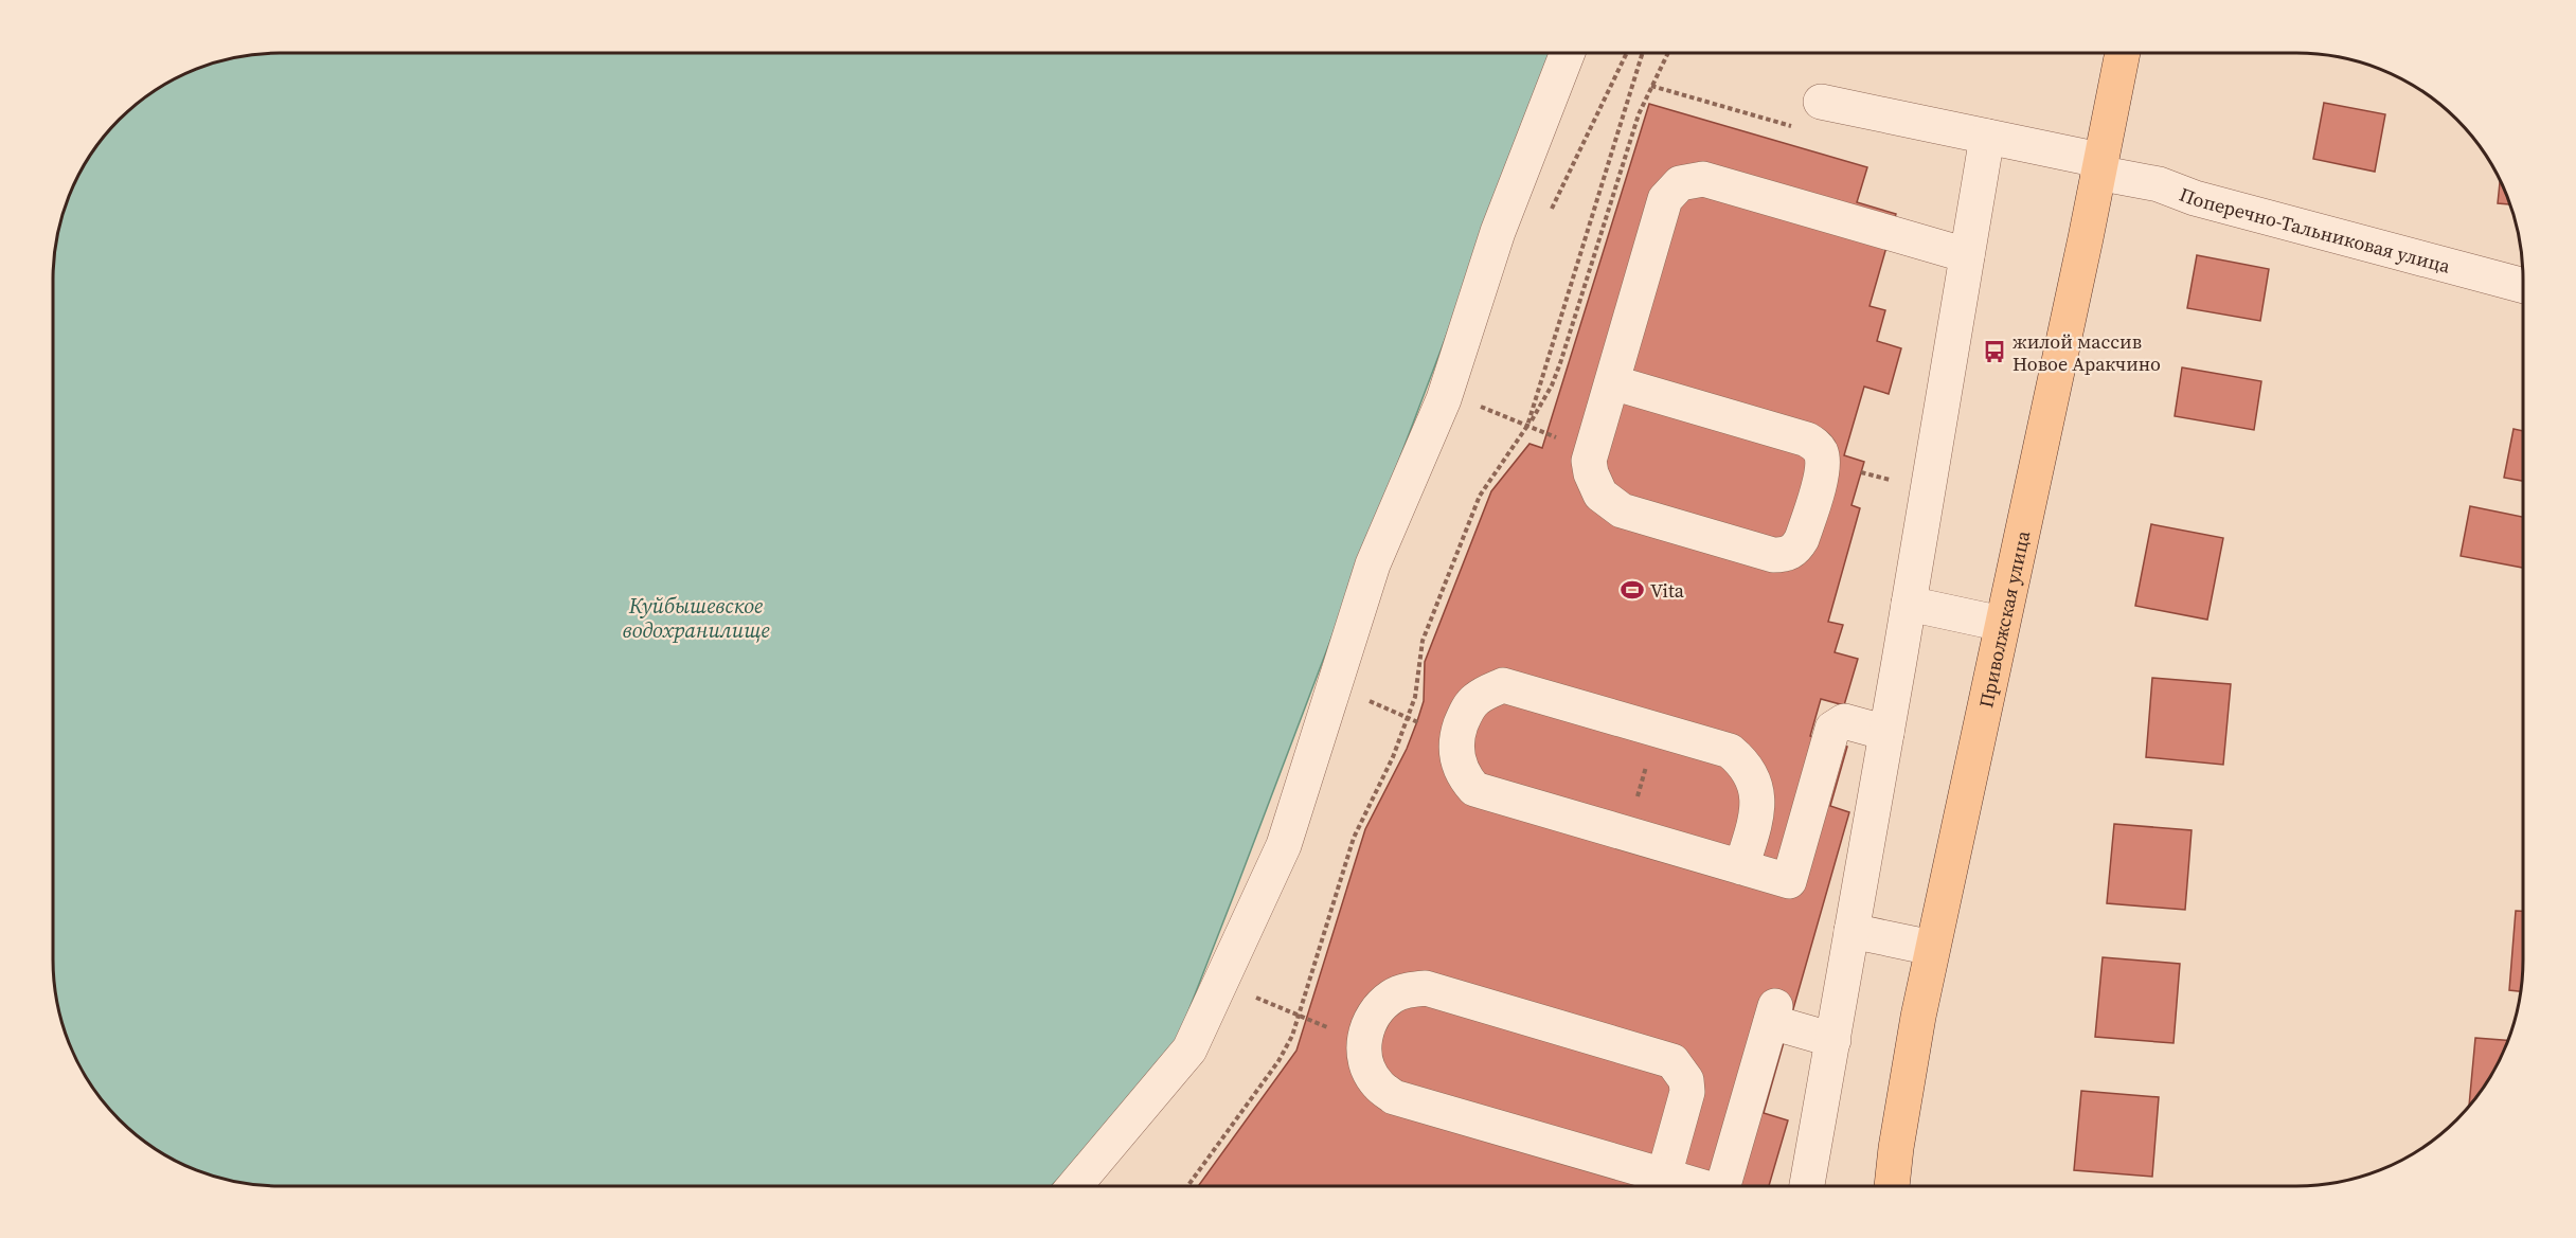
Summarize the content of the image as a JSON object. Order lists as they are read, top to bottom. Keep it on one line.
{"streets":{"main road":["Приволжская улица"],"street":["Поперечно-Тальниковая улица"]},"crossings":[["Поперечно-Тальниковая улица","Приволжская улица"]],"water":["Куйбышевское водохранилище"],"places":{"bus stop":["жилой массив Новое Аракчино"],"sports":["Vita"]}}
